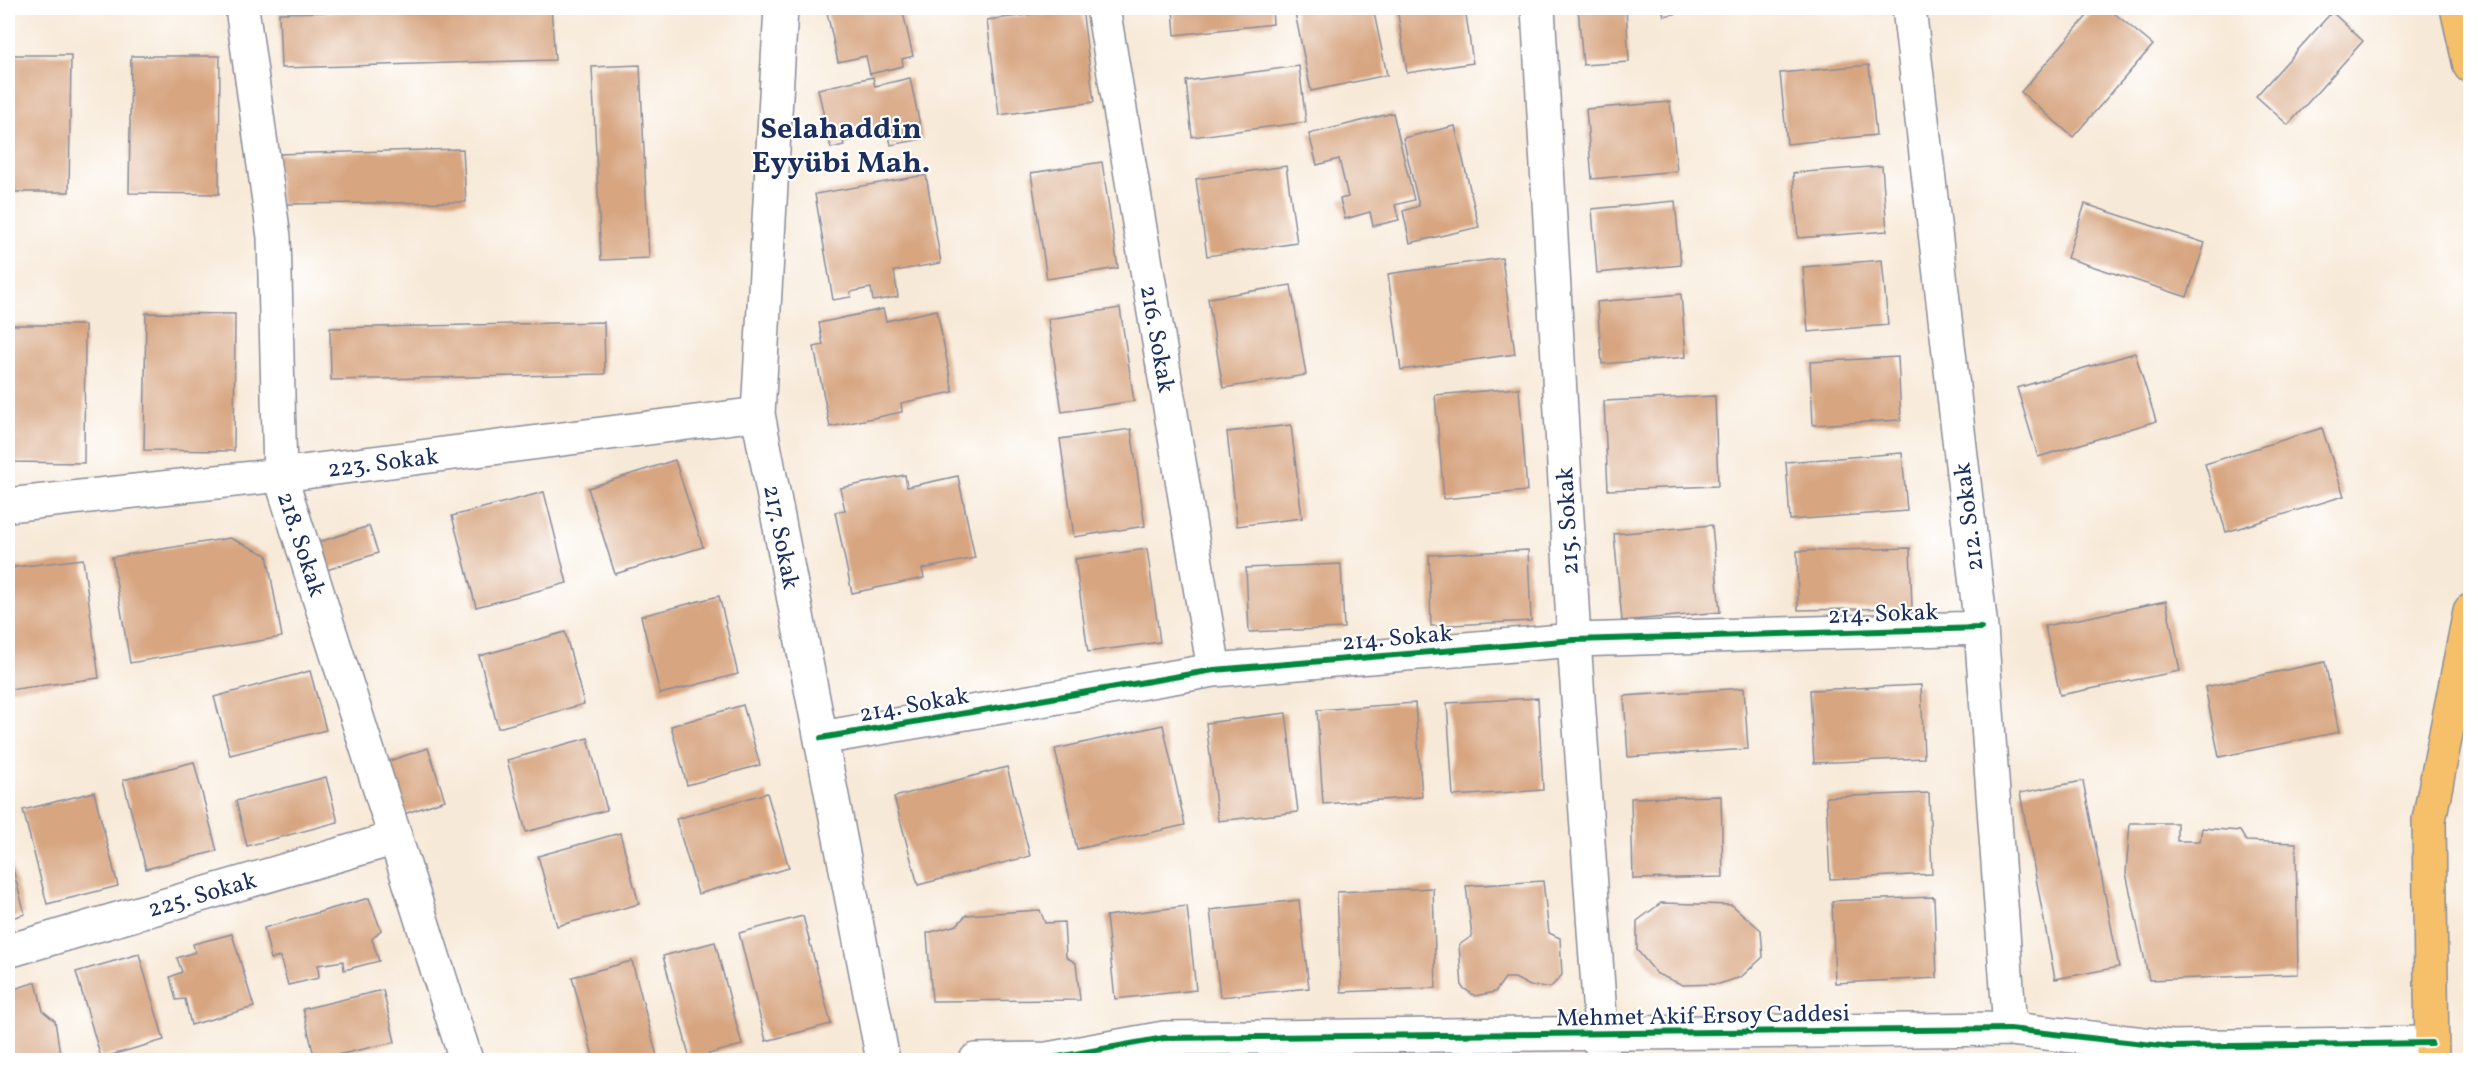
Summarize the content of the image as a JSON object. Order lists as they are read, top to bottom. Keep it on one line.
{"streets":{"street":["216. Sokak","223. Sokak","212. Sokak","215. Sokak","217. Sokak","218. Sokak","214. Sokak","225. Sokak","Mehmet Akif Ersoy Caddesi"]},"crossings":[["216. Sokak","214. Sokak"],["223. Sokak","217. Sokak"],["223. Sokak","218. Sokak"],["212. Sokak","214. Sokak"],["212. Sokak","Mehmet Akif Ersoy Caddesi"],["215. Sokak","214. Sokak"],["215. Sokak","Mehmet Akif Ersoy Caddesi"],["217. Sokak","214. Sokak"],["218. Sokak","225. Sokak"]],"districts":["Selahaddin Eyyübi Mah."]}
